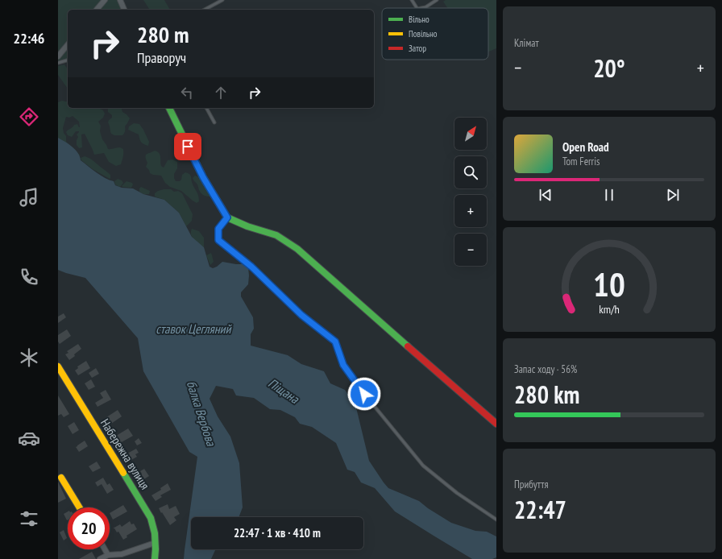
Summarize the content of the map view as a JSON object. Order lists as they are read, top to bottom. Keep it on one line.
{"streets":{"street":["Набережна вулиця"]},"water":["ставок Цегляний","Піщана","балка Вербова"],"legend":["Вільно","Повільно","Затор"],"north":"top right","page":{"tabs":"22:46","tile":["Клімат",["Запас ходу · 56%","280 km"],["Прибуття","22:47"]],"turn":["280 m","Праворуч"],"heat":["−","20°","+"],"map_buttons":["+","−"],"song":["Open Road","Tom Ferris"],"limit":"20","trip":"22:47 · 1 хв · 410 m","gauge":["10","km/h"]}}
